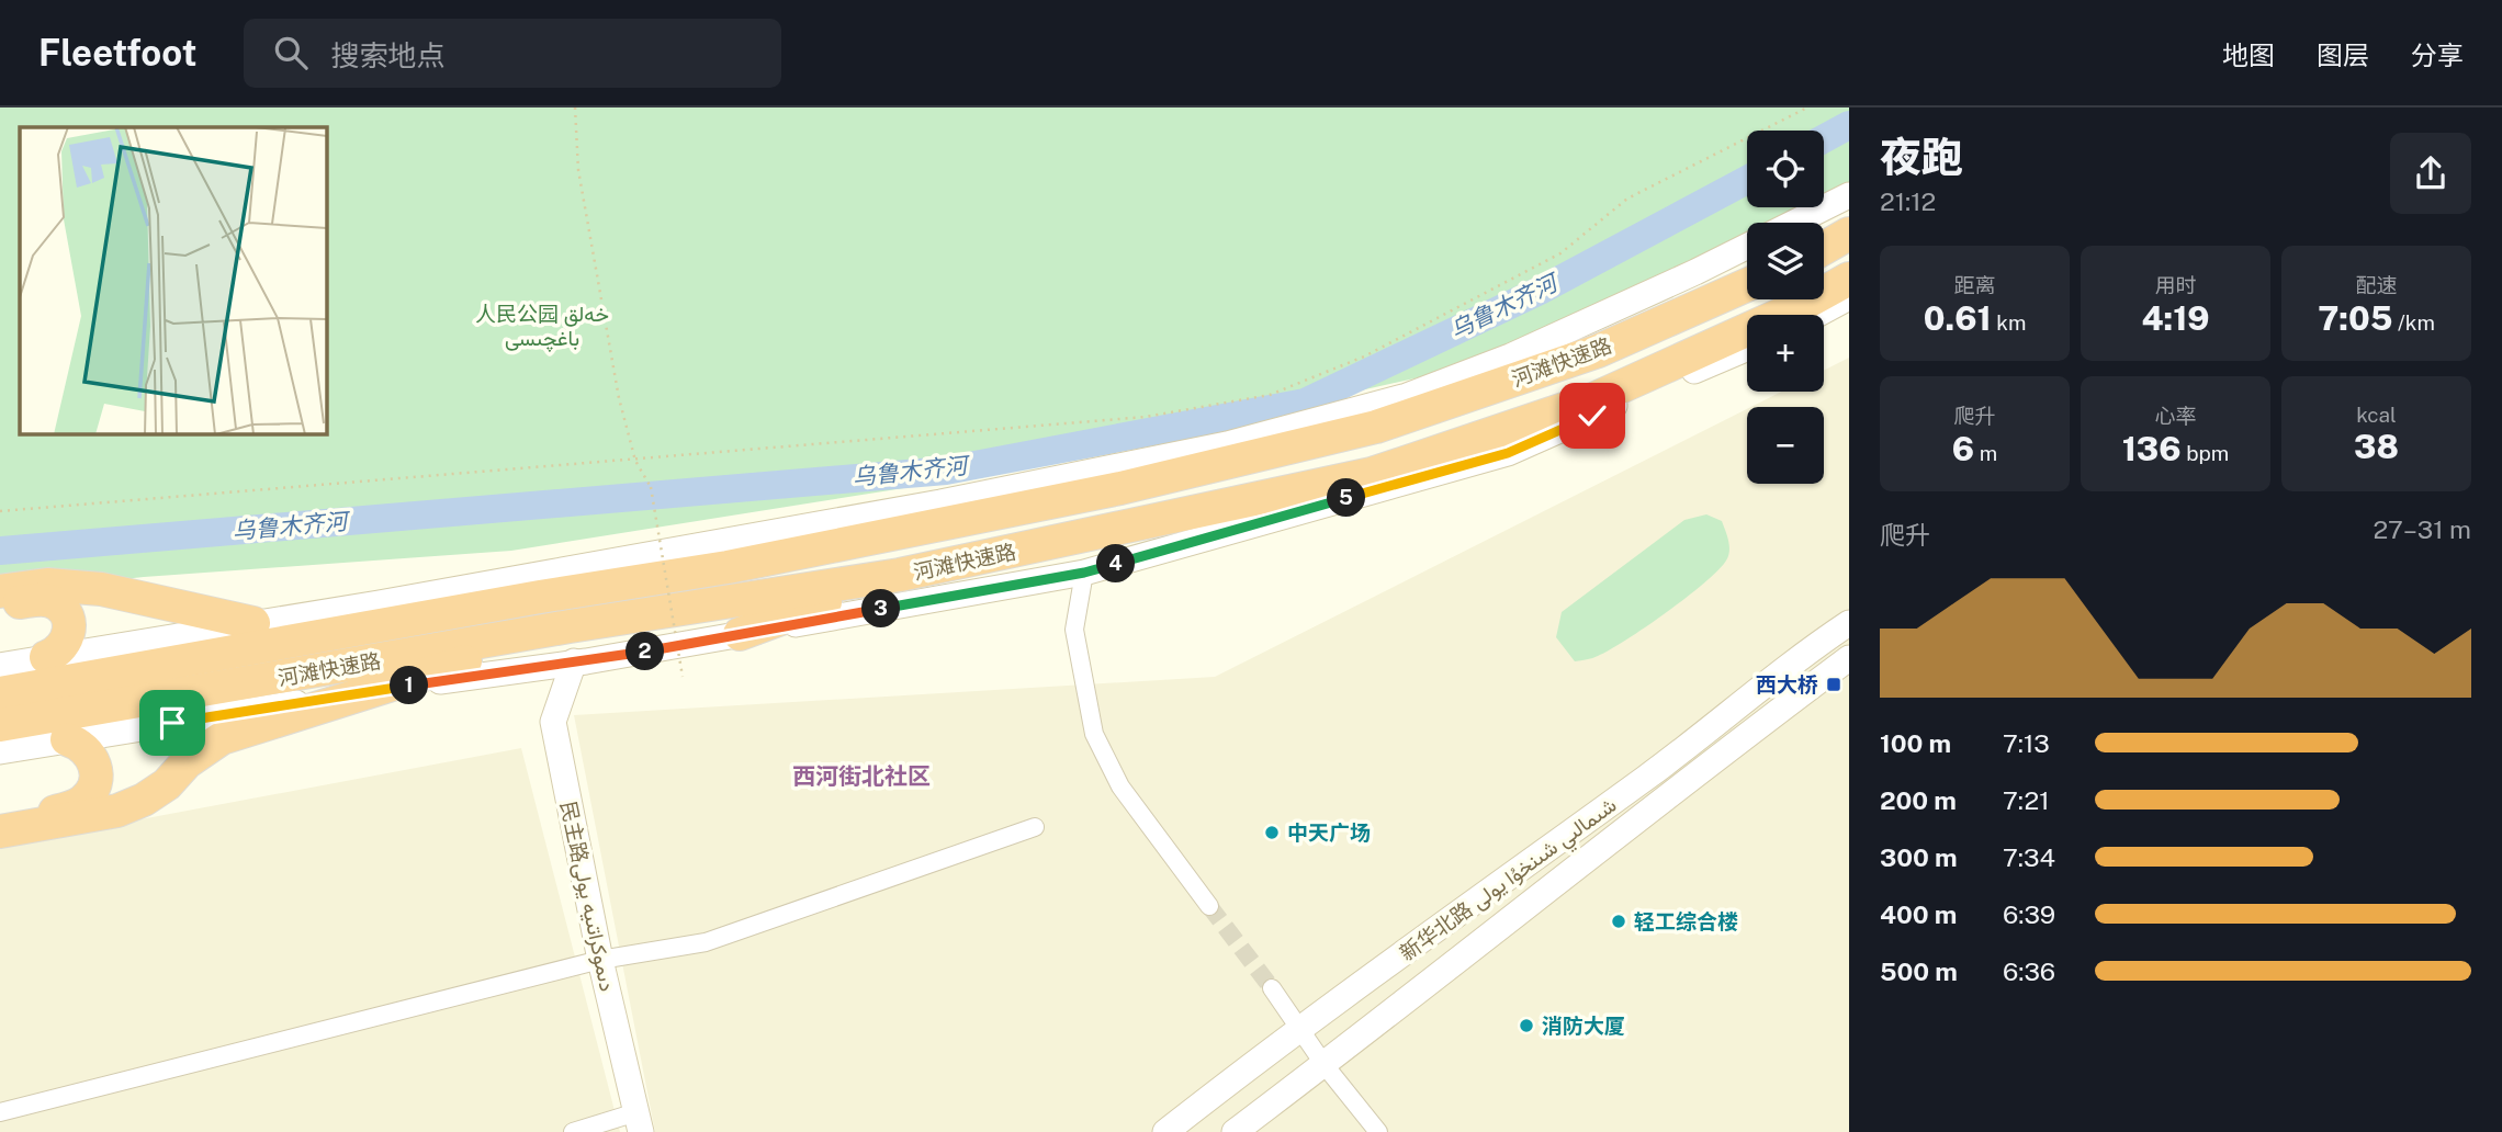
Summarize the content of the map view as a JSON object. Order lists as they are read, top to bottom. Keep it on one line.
{"streets":{"highway":["河滩快速路"],"street":["新华北路 شىمالىي شىنخۇا يولى","民主路دىموكراتىيە يولى"]},"districts":["西河街北社区"],"water":["乌鲁木齐河"],"parks":["人民公园 خەلق باغچىسى"],"places":{"transit":["西大桥"],"other":["中天广场","轻工综合楼","消防大厦"]},"page":{"header":"Fleetfoot","search":"搜索地点","nav":["地图","图层","分享"],"heading":["夜跑","21:12"],"map_buttons":["+","−"],"stats":[["距离","0.61 km"],["用时","4:19"],["配速","7:05 /km"],["爬升","6 m"],["心率","136 bpm"],["kcal","38"]],"pins":["5","4","3","2","1"],"chart":["爬升","27–31 m"],"list":[{"name":"100 m","note":"7:13"},{"name":"200 m","note":"7:21"},{"name":"300 m","note":"7:34"},{"name":"400 m","note":"6:39"},{"name":"500 m","note":"6:36"}]}}
